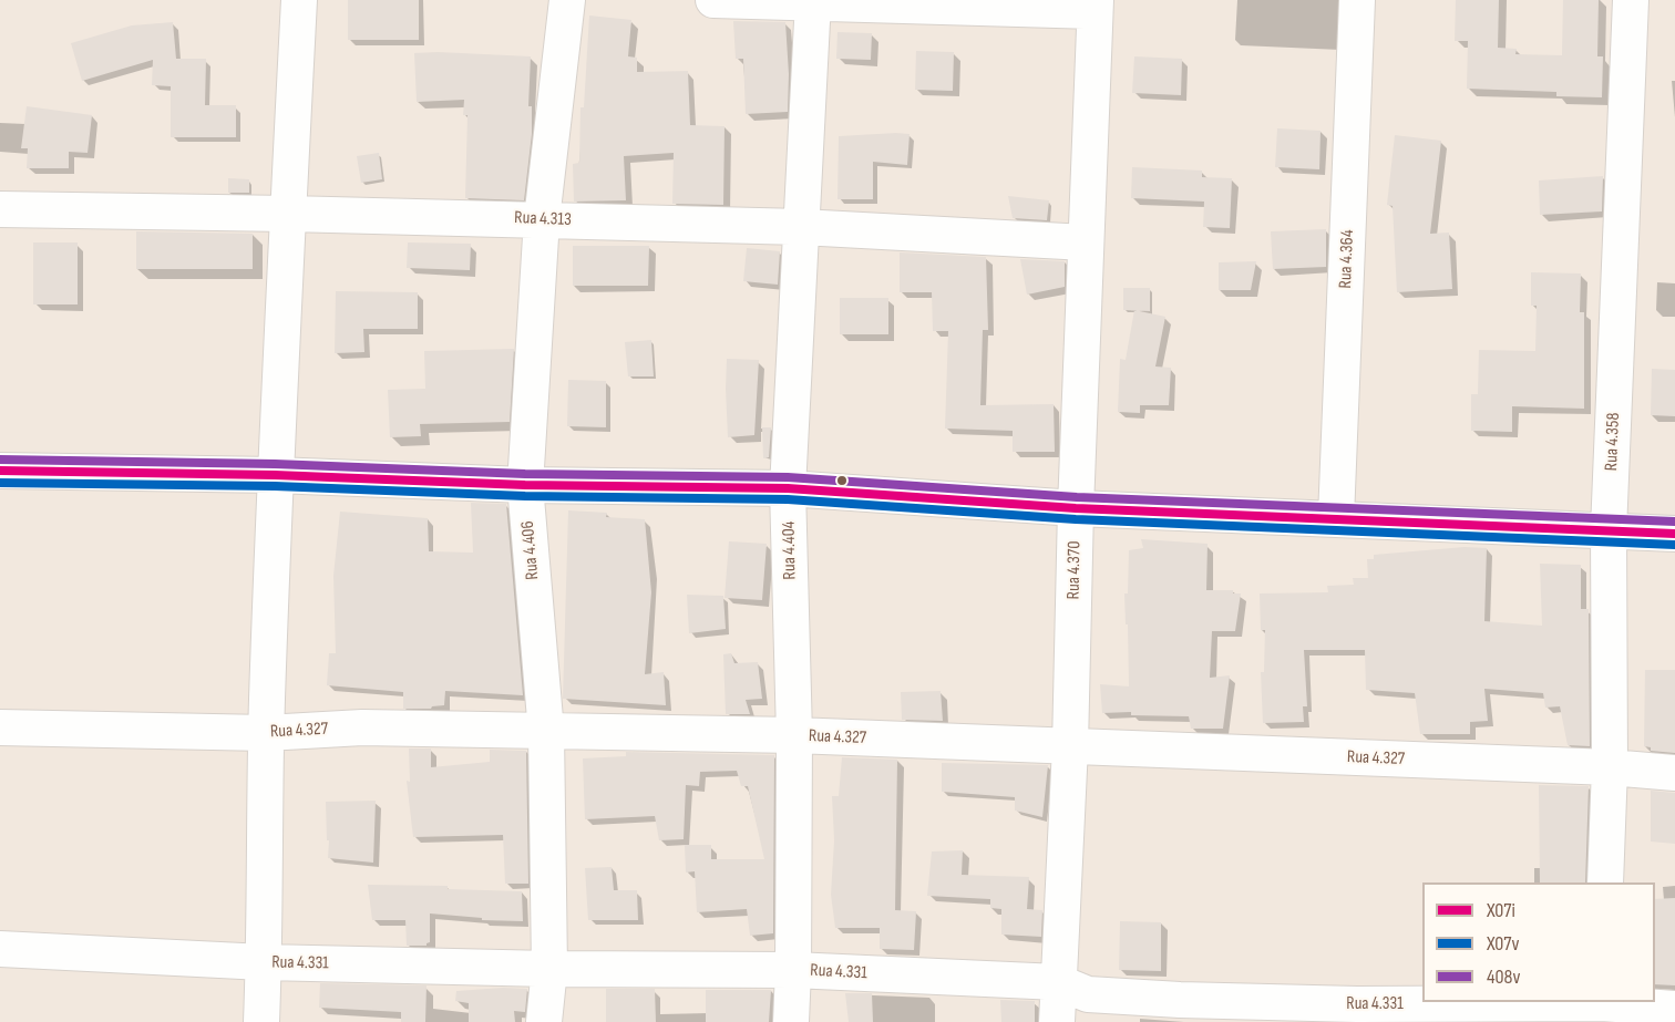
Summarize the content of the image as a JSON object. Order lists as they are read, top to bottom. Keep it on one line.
{"streets":{"street":["Rua 4.313","Rua 4.364","Rua 4.358","Rua 4.406","Rua 4.404","Rua 4.370","Rua 4.327","Rua 4.331"]},"crossings":[["Rua 4.313","Rua 4.406"],["Rua 4.313","Rua 4.404"],["Rua 4.313","Rua 4.370"],["Rua 4.358","Rua 4.327"],["Rua 4.406","Rua 4.327"],["Rua 4.406","Rua 4.331"],["Rua 4.404","Rua 4.327"],["Rua 4.404","Rua 4.331"],["Rua 4.370","Rua 4.327"],["Rua 4.370","Rua 4.331"]],"lines":["transit line 408v","transit line X07i","transit line X07v"],"legend":["X07i","X07v","408v"]}
